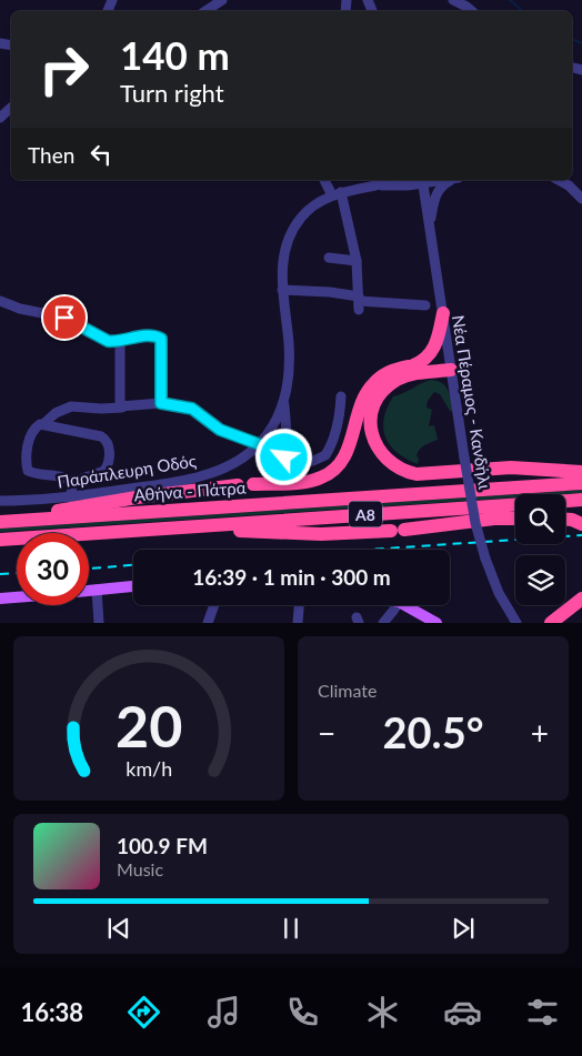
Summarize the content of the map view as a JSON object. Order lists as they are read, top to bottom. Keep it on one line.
{"streets":{"highway":["Αθήνα - Πάτρα","Α8"],"street":["Νέα Πέραμος - Κανδήλι","Παράπλευρη Οδός"]},"crossings":[["Νέα Πέραμος - Κανδήλι","Παράπλευρη Οδός"]],"page":{"turn":["140 m","Turn right"],"then":"Then","limit":"30","trip":"16:39 · 1 min · 300 m","tile":"Climate","heat":["−","20.5°","+"],"song":["100.9 FM","Music"],"tabs":"16:38","gauge":["20","km/h"]}}
